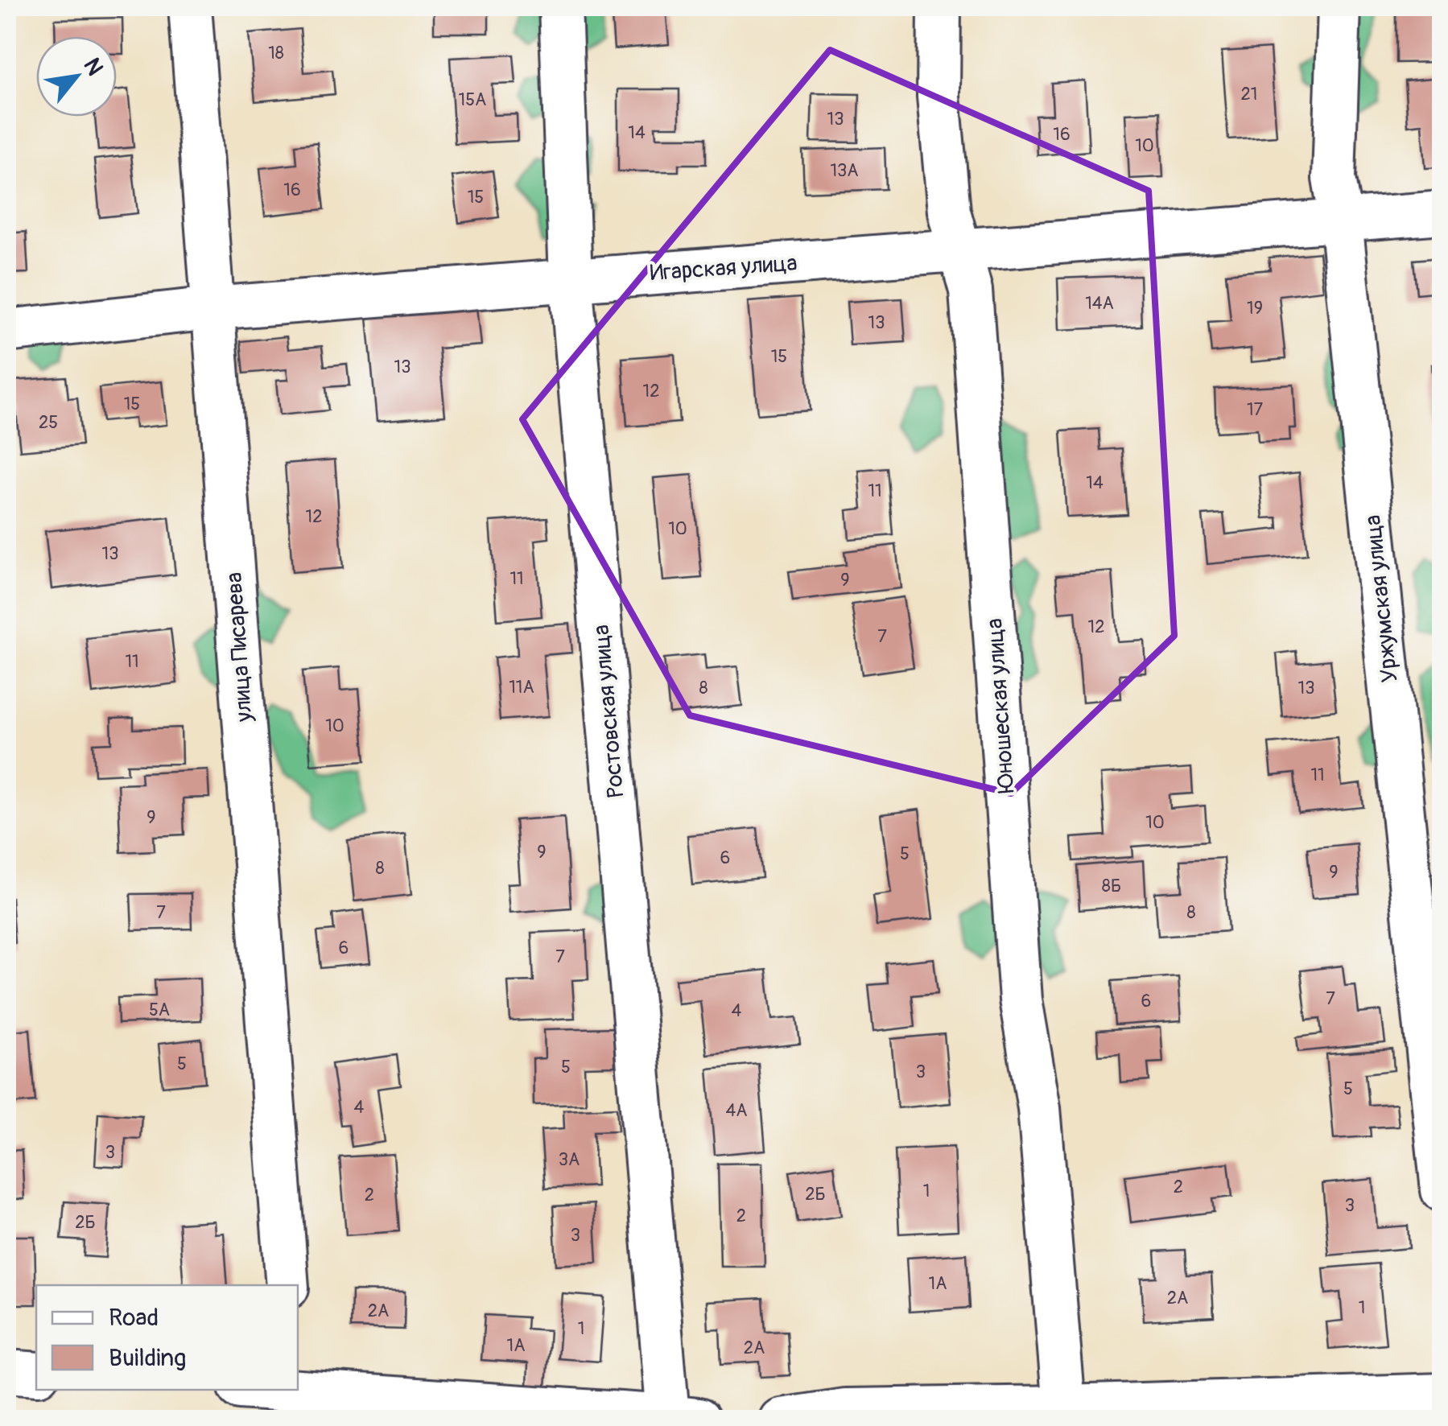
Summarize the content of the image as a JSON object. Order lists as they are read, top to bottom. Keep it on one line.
{"streets":{"street":["Игарская улица","Уржумская улица","улица Писарева","Юношеская улица","Ростовская улица"]},"crossings":[["Игарская улица","Уржумская улица"],["Игарская улица","улица Писарева"],["Игарская улица","Юношеская улица"],["Игарская улица","Ростовская улица"]],"house_numbers":["18","21","15А","13","14","16","10","13А","16","15","14А","19","13","15","13","12","15","17","25","14","11","12","10","13","11","9","12","7","11","11А","8","13","10","11","9","10","9","5","6","8","9","8Б","7","8","6","7","7","6","5А","4","5","5","3","5","4","4А","3","3А","2","1","2Б","2","3","2","2Б","3","1А","2А","1","2А","1","1А","2А"],"legend":["Road","Building"],"north":"top right"}
